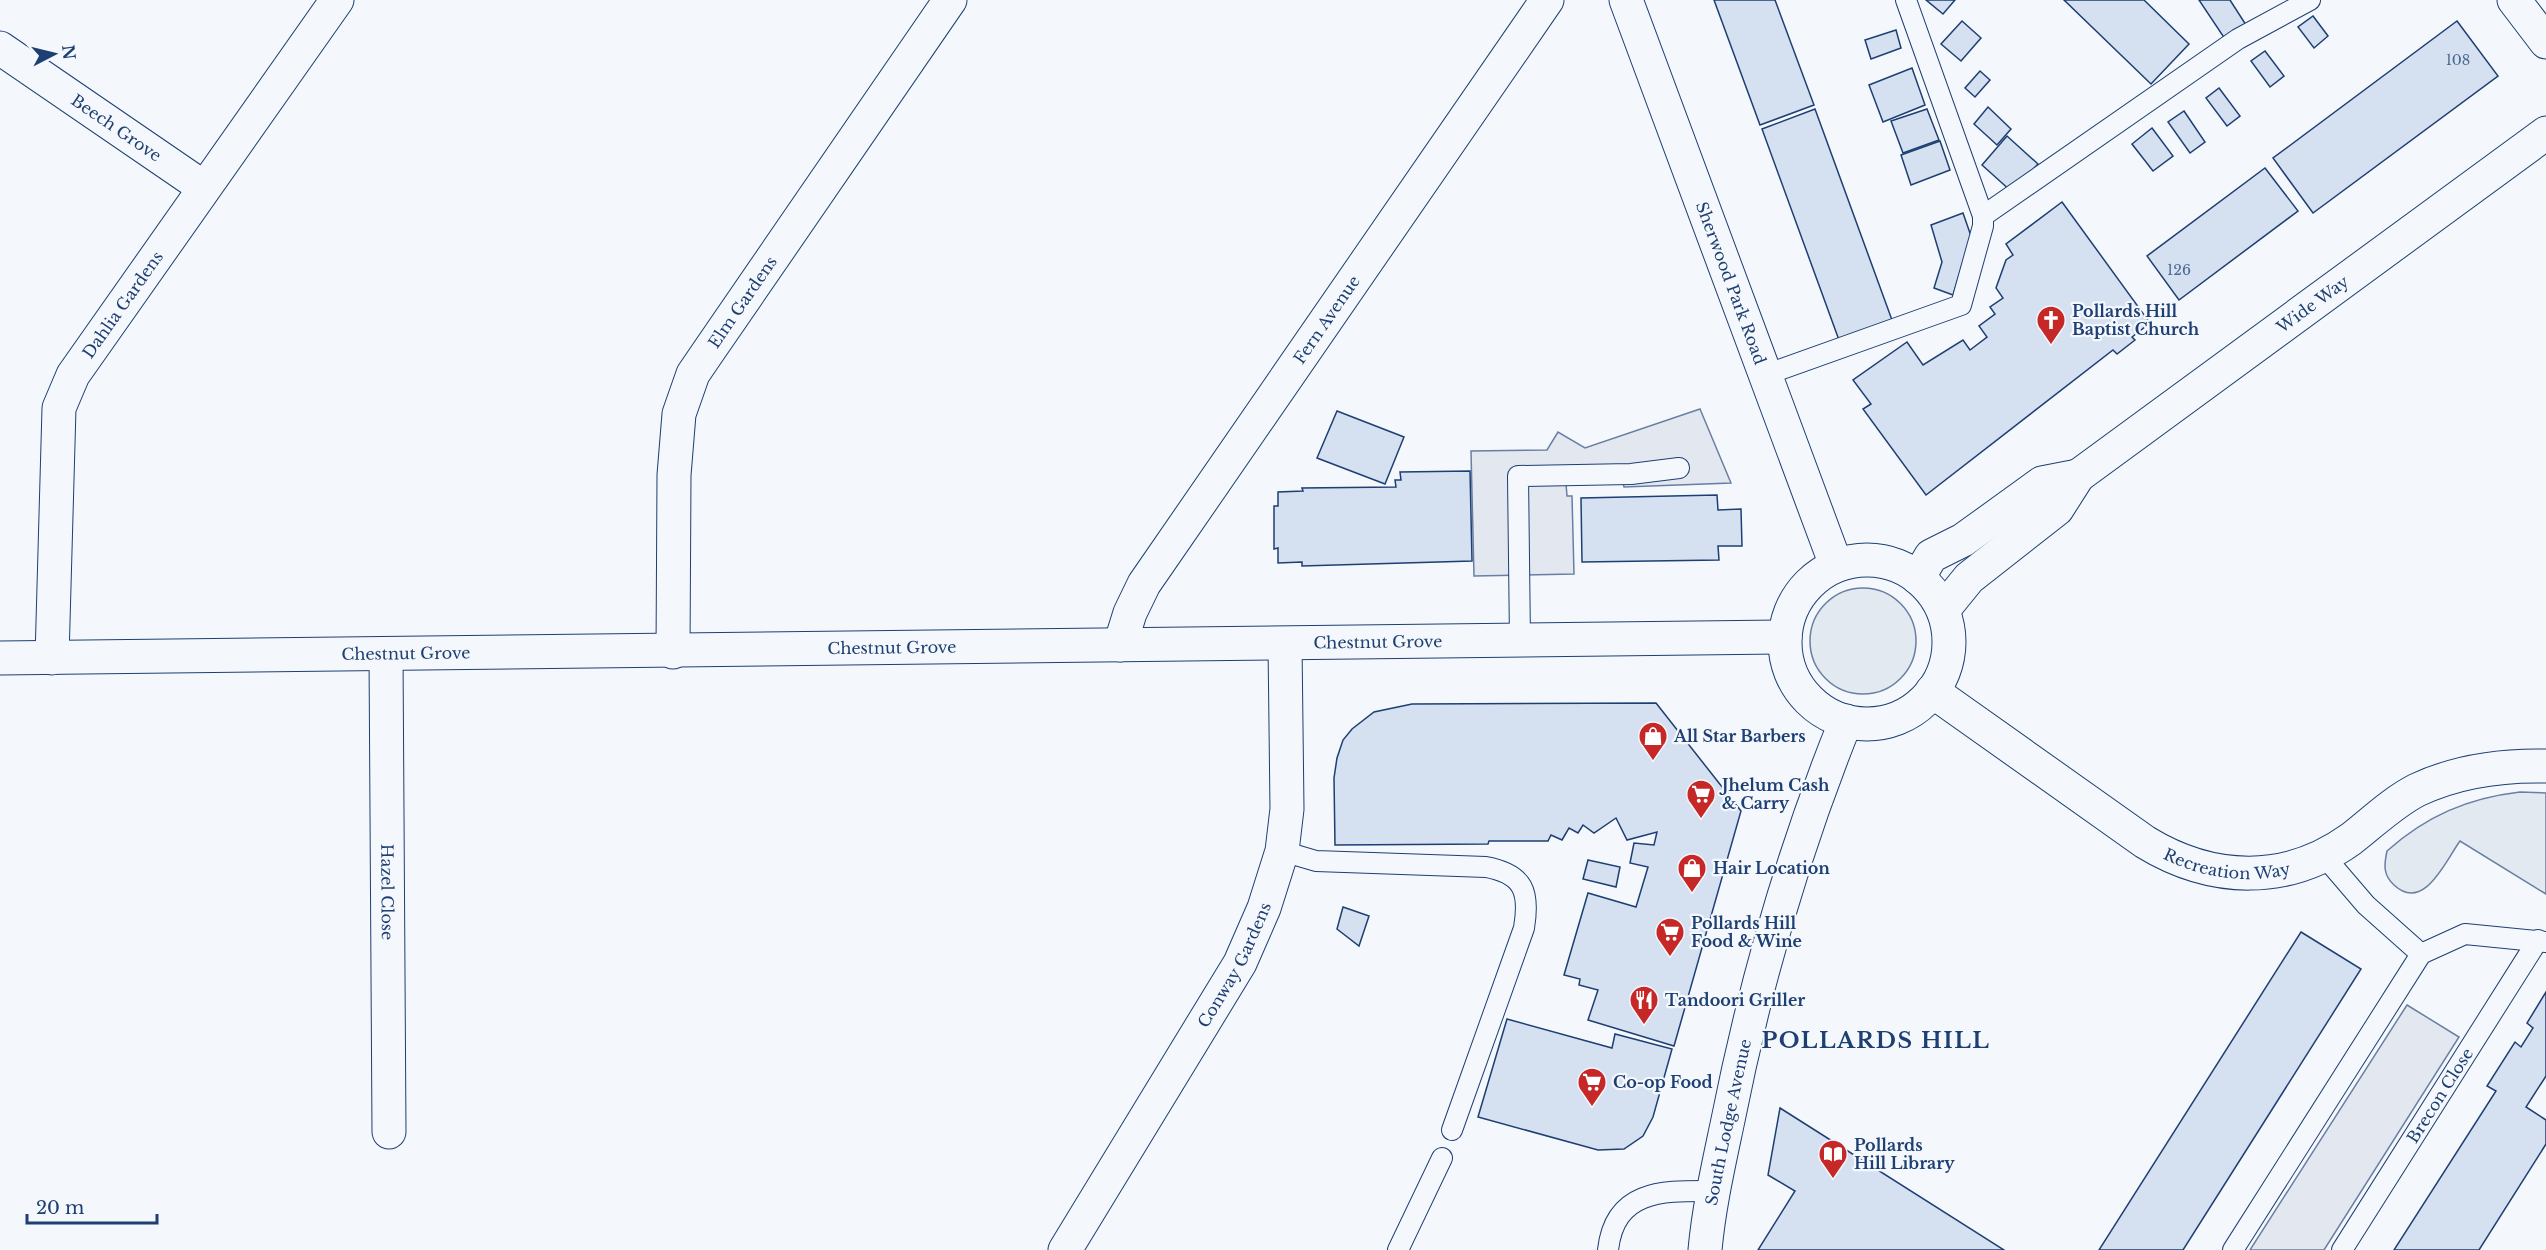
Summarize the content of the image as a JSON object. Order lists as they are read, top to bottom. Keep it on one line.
{"streets":{"street":["Beech Grove","Sherwood Park Road","Elm Gardens","Dahlia Gardens","Wide Way","Fern Avenue","Chestnut Grove","Recreation Way","Hazel Close","Conway Gardens","South Lodge Avenue"],"lane":["Brecon Close"]},"crossings":[["Beech Grove","Dahlia Gardens"],["Sherwood Park Road","Wide Way"],["Sherwood Park Road","Chestnut Grove"],["Sherwood Park Road","Recreation Way"],["Sherwood Park Road","South Lodge Avenue"],["Elm Gardens","Chestnut Grove"],["Dahlia Gardens","Chestnut Grove"],["Wide Way","Chestnut Grove"],["Wide Way","Recreation Way"],["Wide Way","South Lodge Avenue"],["Fern Avenue","Chestnut Grove"],["Chestnut Grove","Recreation Way"],["Chestnut Grove","Hazel Close"],["Chestnut Grove","Conway Gardens"],["Chestnut Grove","South Lodge Avenue"],["Recreation Way","South Lodge Avenue"]],"districts":["POLLARDS HILL"],"places":{"church":["Pollards Hill Baptist Church"],"shop":["All Star Barbers","Hair Location"],"supermarket":["Jhelum Cash & Carry","Pollards Hill Food & Wine","Co-op Food"],"restaurant":["Tandoori Griller"],"library":["Pollards Hill Library"]},"house_numbers":["108","126"],"scale_bar":"20 m","north":"right"}
